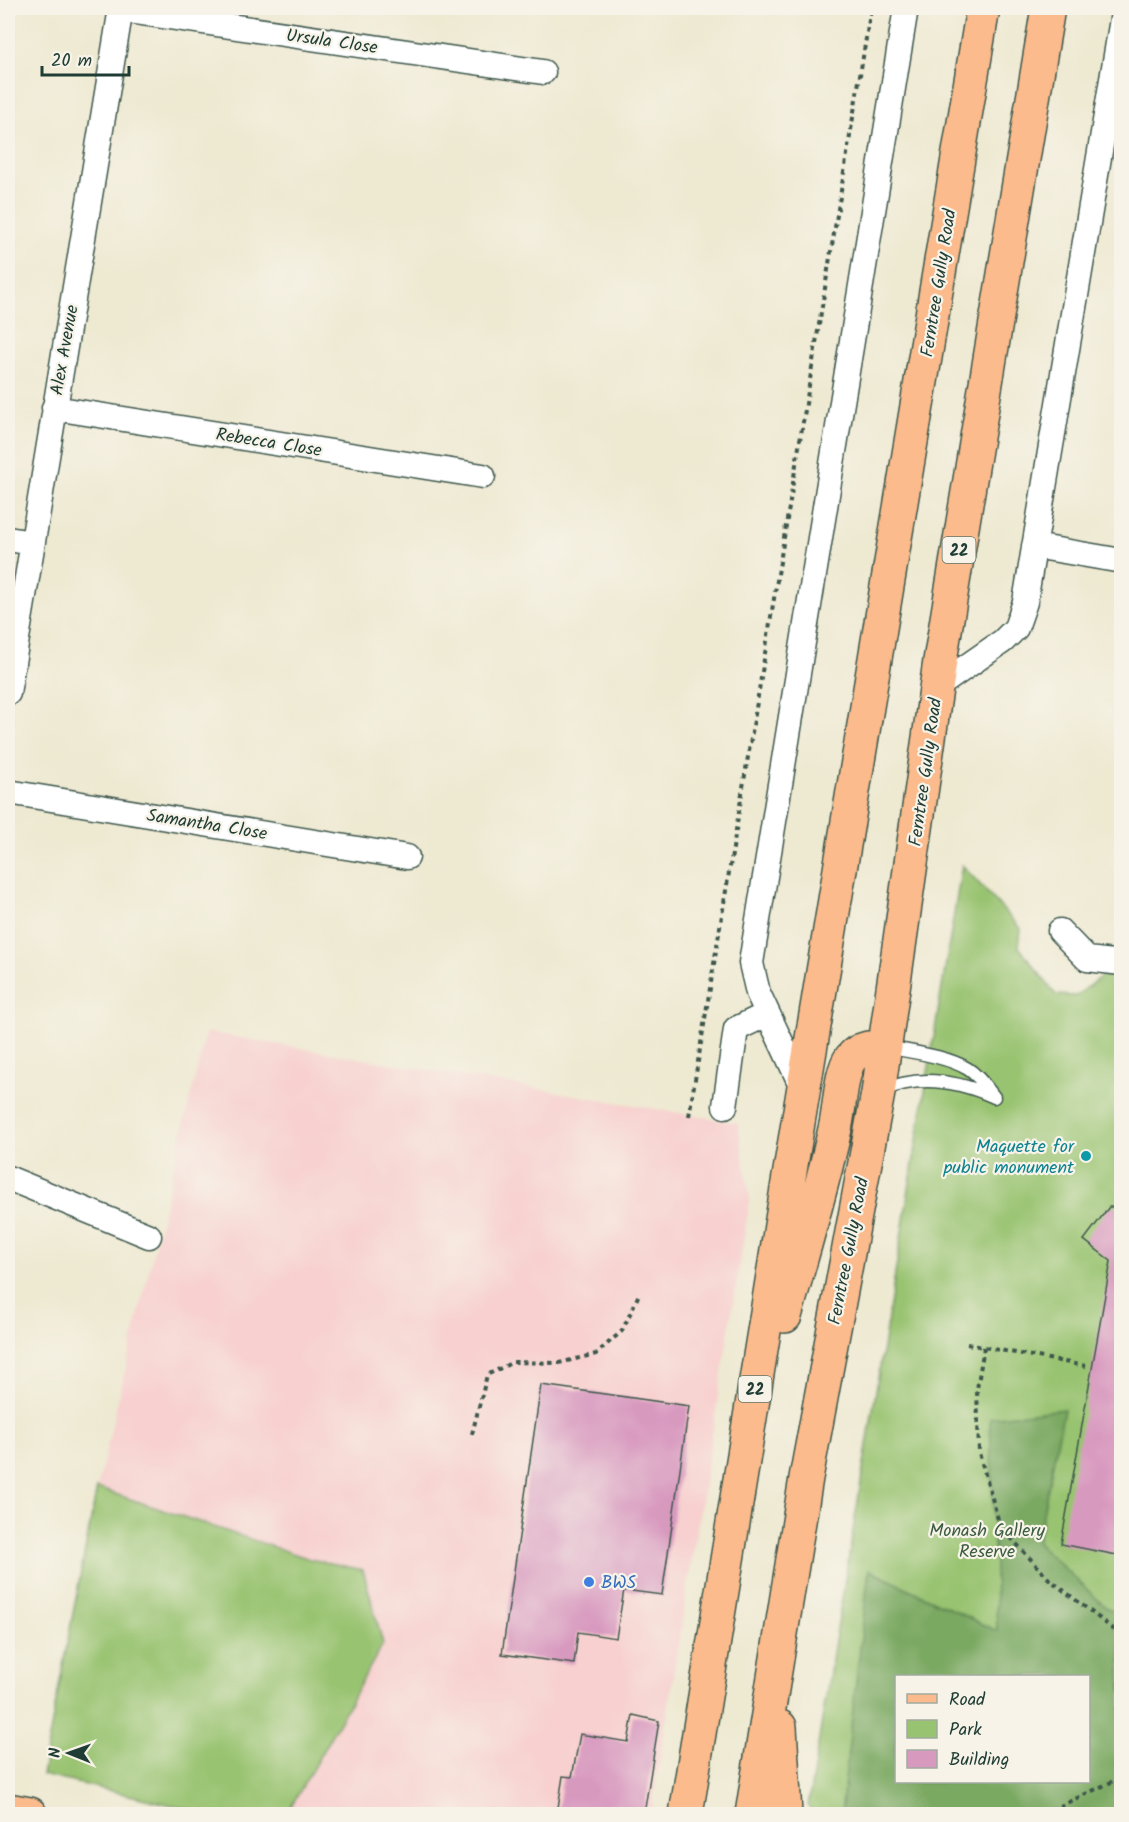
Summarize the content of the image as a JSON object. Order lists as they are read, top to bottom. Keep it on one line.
{"streets":{"main road":["Ferntree Gully Road","22"],"street":["Ursula Close","Alex Avenue","Rebecca Close","Samantha Close"]},"crossings":[["Ursula Close","Alex Avenue"],["Alex Avenue","Rebecca Close"]],"parks":["Monash Gallery Reserve"],"places":["Maquette for public monument","BWS"],"legend":["Road","Park","Building"],"scale_bar":"20 m","north":"left"}
